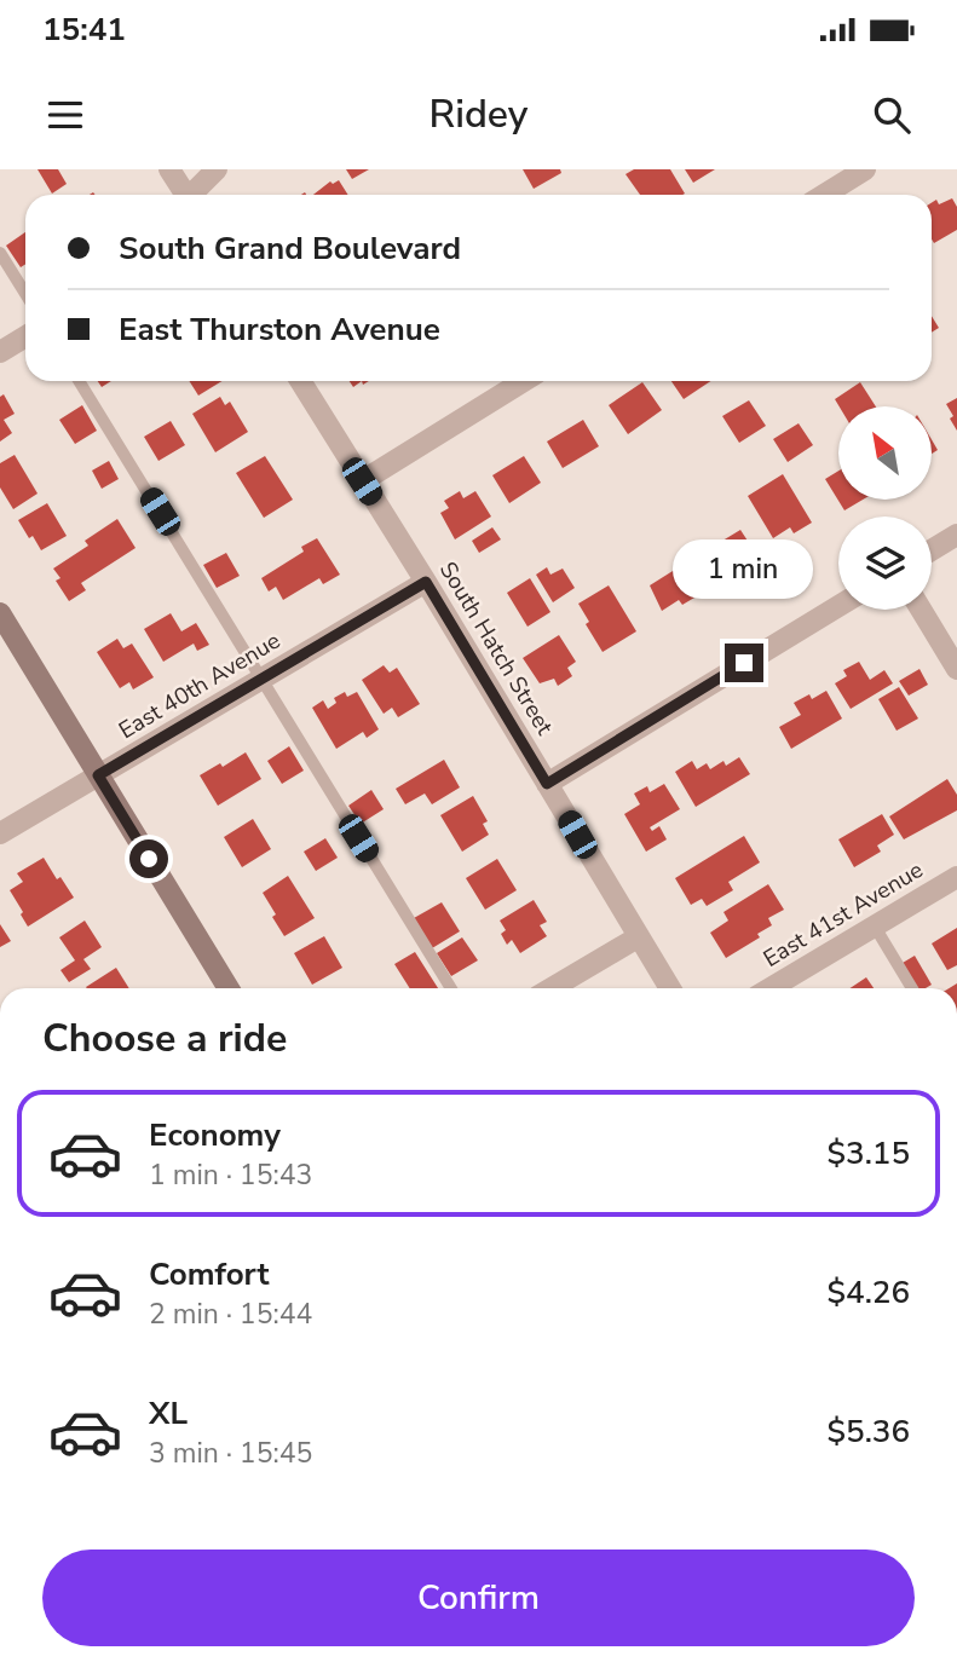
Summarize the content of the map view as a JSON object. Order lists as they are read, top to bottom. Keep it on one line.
{"streets":{"street":["South Hatch Street","East 40th Avenue","East 41st Avenue"]},"crossings":[["South Hatch Street","East 40th Avenue"]],"north":"top left","page":{"status":"15:41","header":"Ridey","banner":["South Grand Boulevard","East Thurston Avenue"],"bubble":"1 min","heading":"Choose a ride","list":[{"name":"Economy","note":"1 min · 15:43","value":"$3.15"},{"name":"Comfort","note":"2 min · 15:44","value":"$4.26"},{"name":"XL","note":"3 min · 15:45","value":"$5.36"}],"buttons":"Confirm"}}
